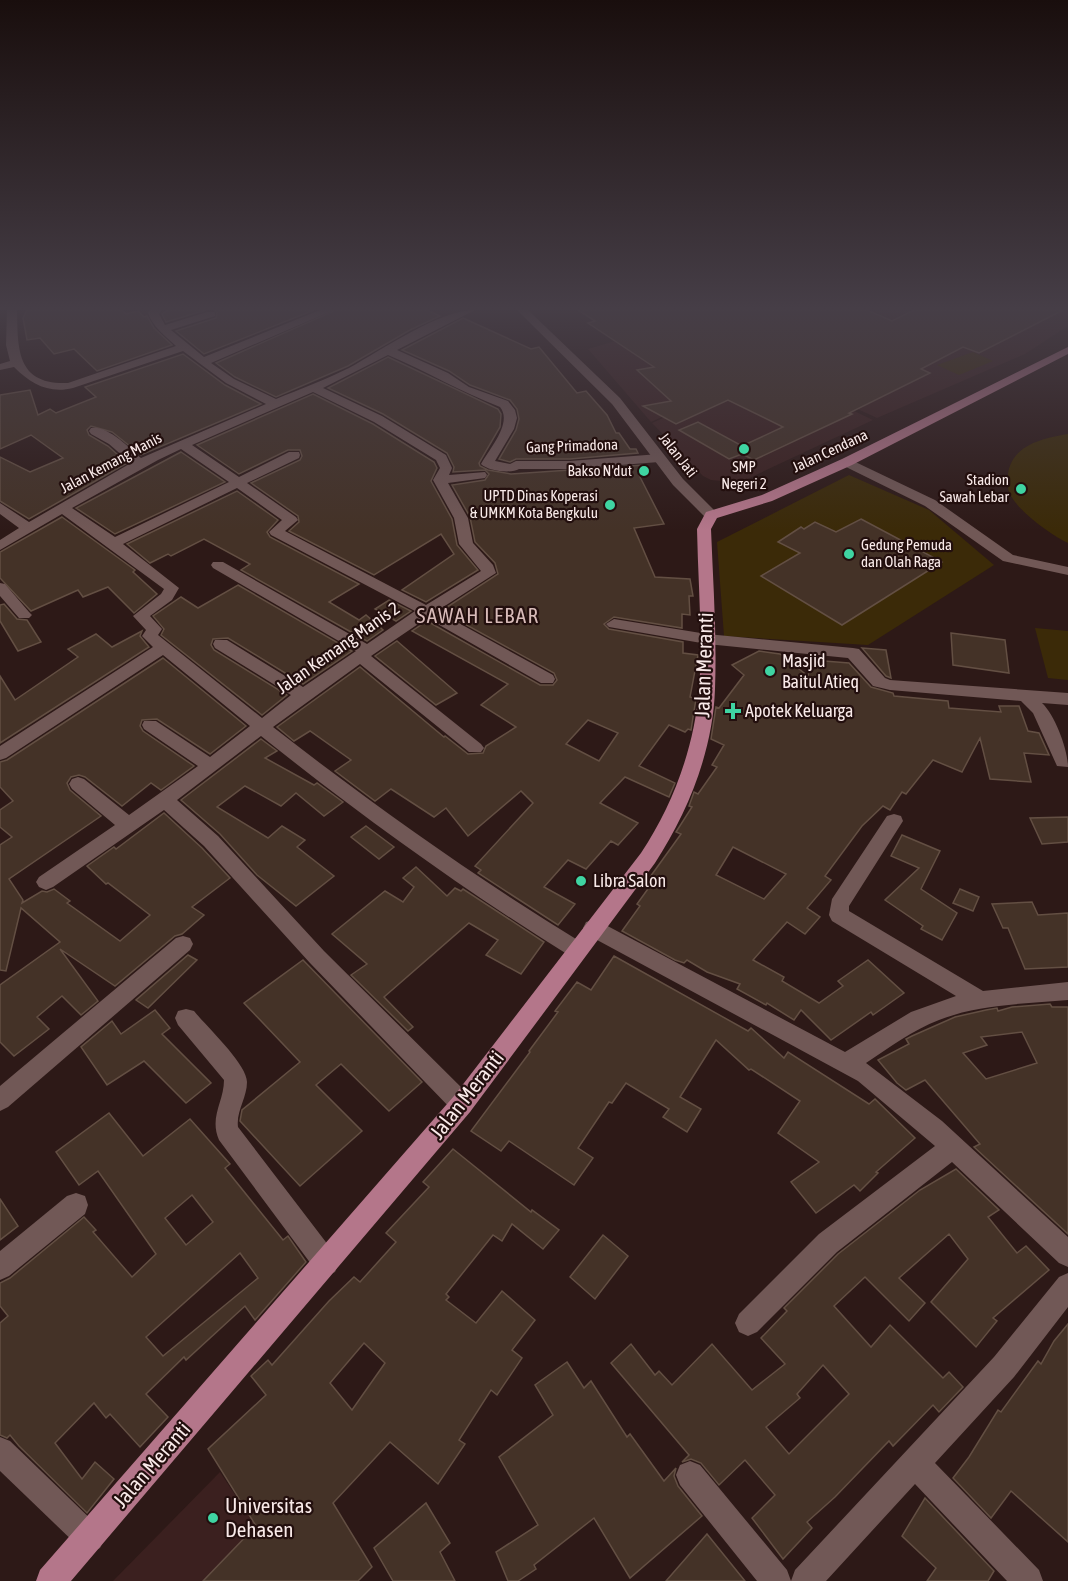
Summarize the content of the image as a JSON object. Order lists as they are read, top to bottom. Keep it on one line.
{"streets":{"main road":["Jalan Cendana","Jalan Meranti"],"street":["Gang Primadona","Jalan Jati","Jalan Kemang Manis","Jalan Kemang Manis 2"]},"crossings":[["Gang Primadona","Jalan Jati"],["Gang Primadona","Jalan Kemang Manis 2"],["Jalan Cendana","Jalan Jati"],["Jalan Cendana","Jalan Meranti"],["Jalan Jati","Jalan Meranti"],["Jalan Kemang Manis","Jalan Kemang Manis 2"]],"districts":["SAWAH LEBAR"],"places":{"other":["SMP Negeri 2","Bakso N'dut","Stadion Sawah Lebar","UPTD Dinas Koperasi & UMKM Kota Bengkulu","Gedung Pemuda dan Olah Raga","Masjid Baitul Atieq","Libra Salon","Universitas Dehasen"],"health":["Apotek Keluarga"]}}
